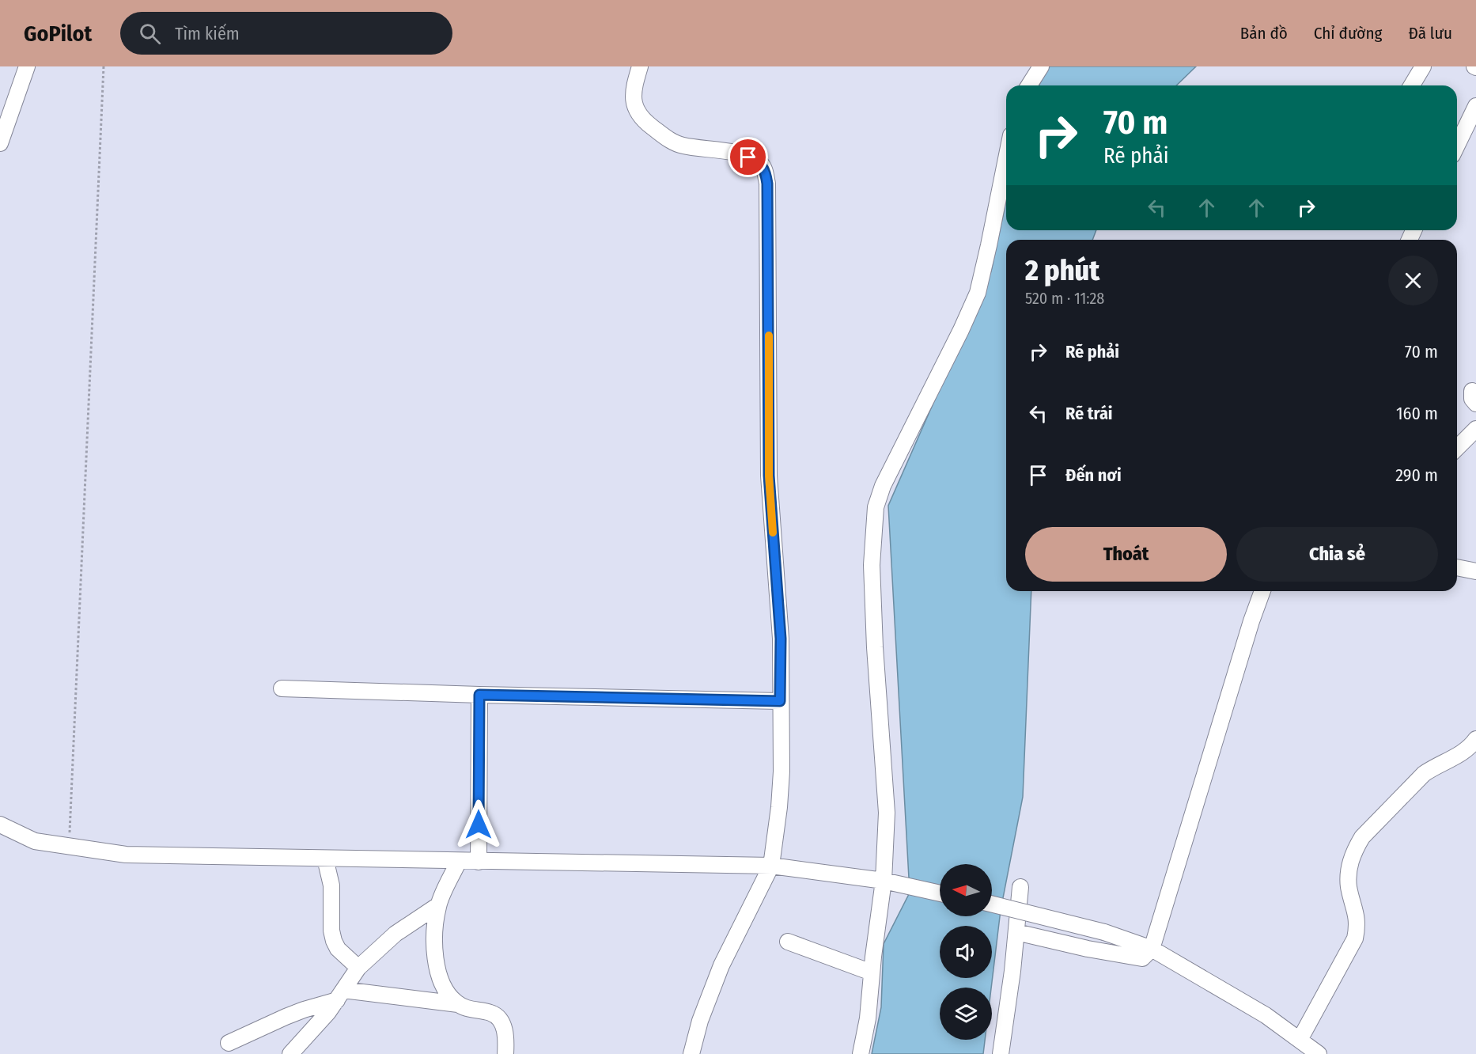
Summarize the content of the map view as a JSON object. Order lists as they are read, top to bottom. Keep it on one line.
{"north":"left","page":{"header":"GoPilot","search":"Tìm kiếm","nav":["Bản đồ","Chỉ đường","Đã lưu"],"turn":["70 m","Rẽ phải"],"heading":["2 phút","520 m · 11:28"],"list":[{"name":"Rẽ phải","value":"70 m"},{"name":"Rẽ trái","value":"160 m"},{"name":"Đến nơi","value":"290 m"}],"buttons":["Thoát","Chia sẻ"]}}
